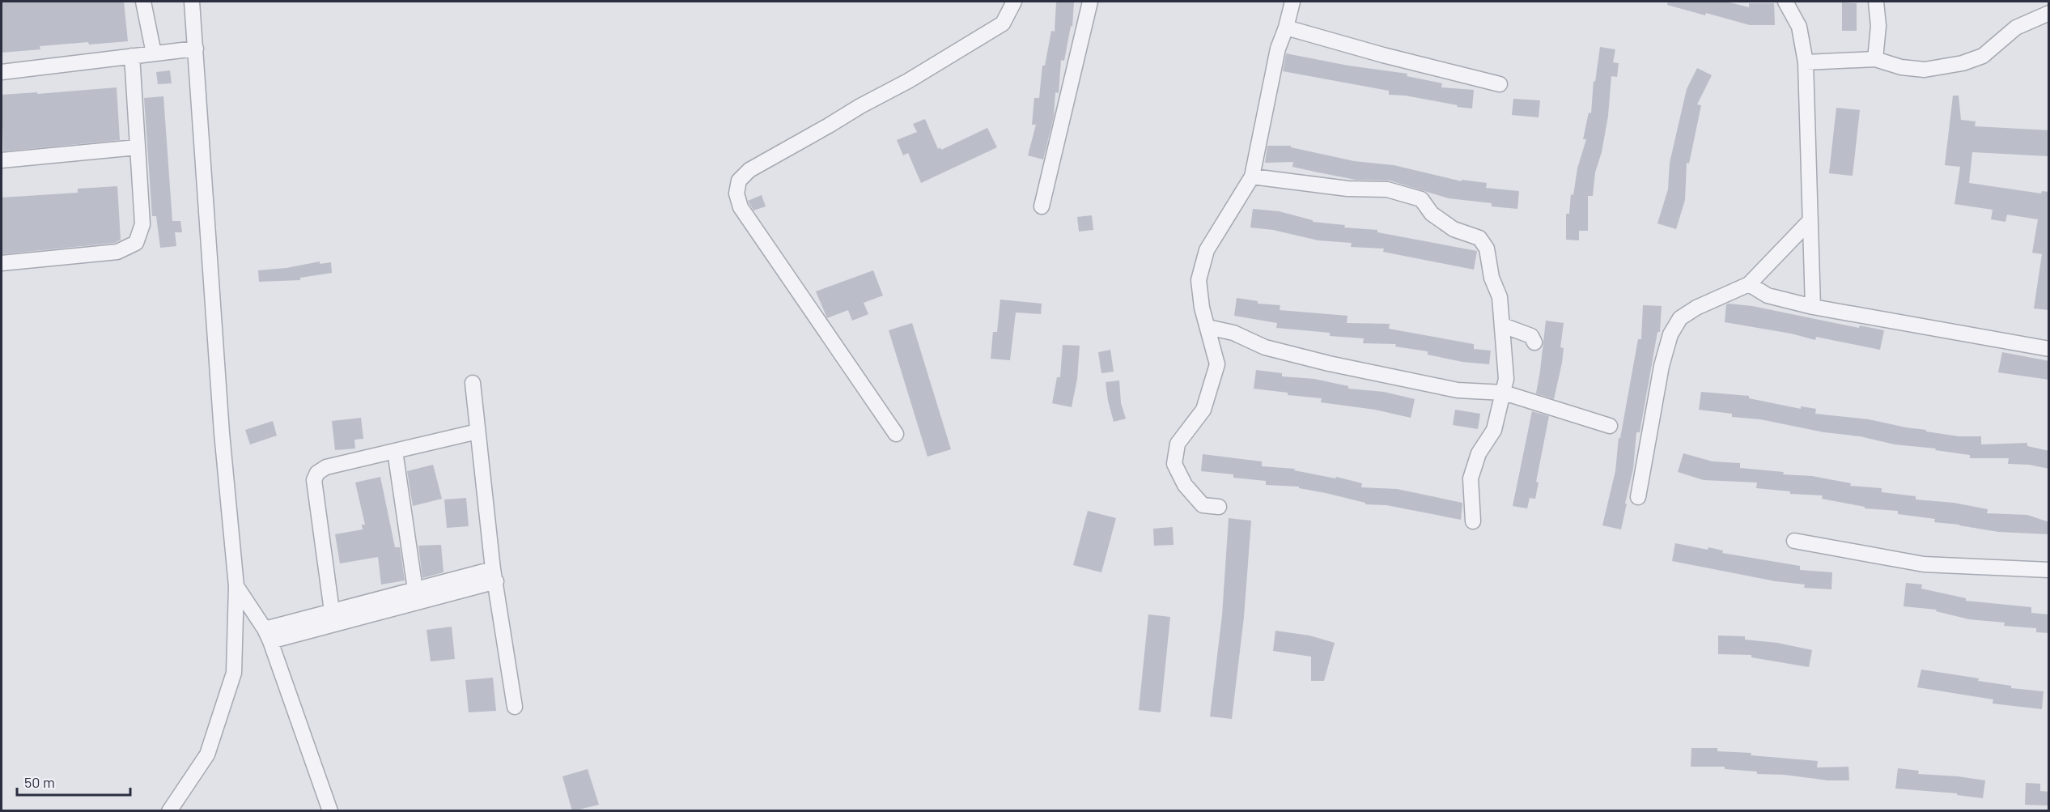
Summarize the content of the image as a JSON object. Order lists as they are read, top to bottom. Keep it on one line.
{"scale_bar":"50 m"}
